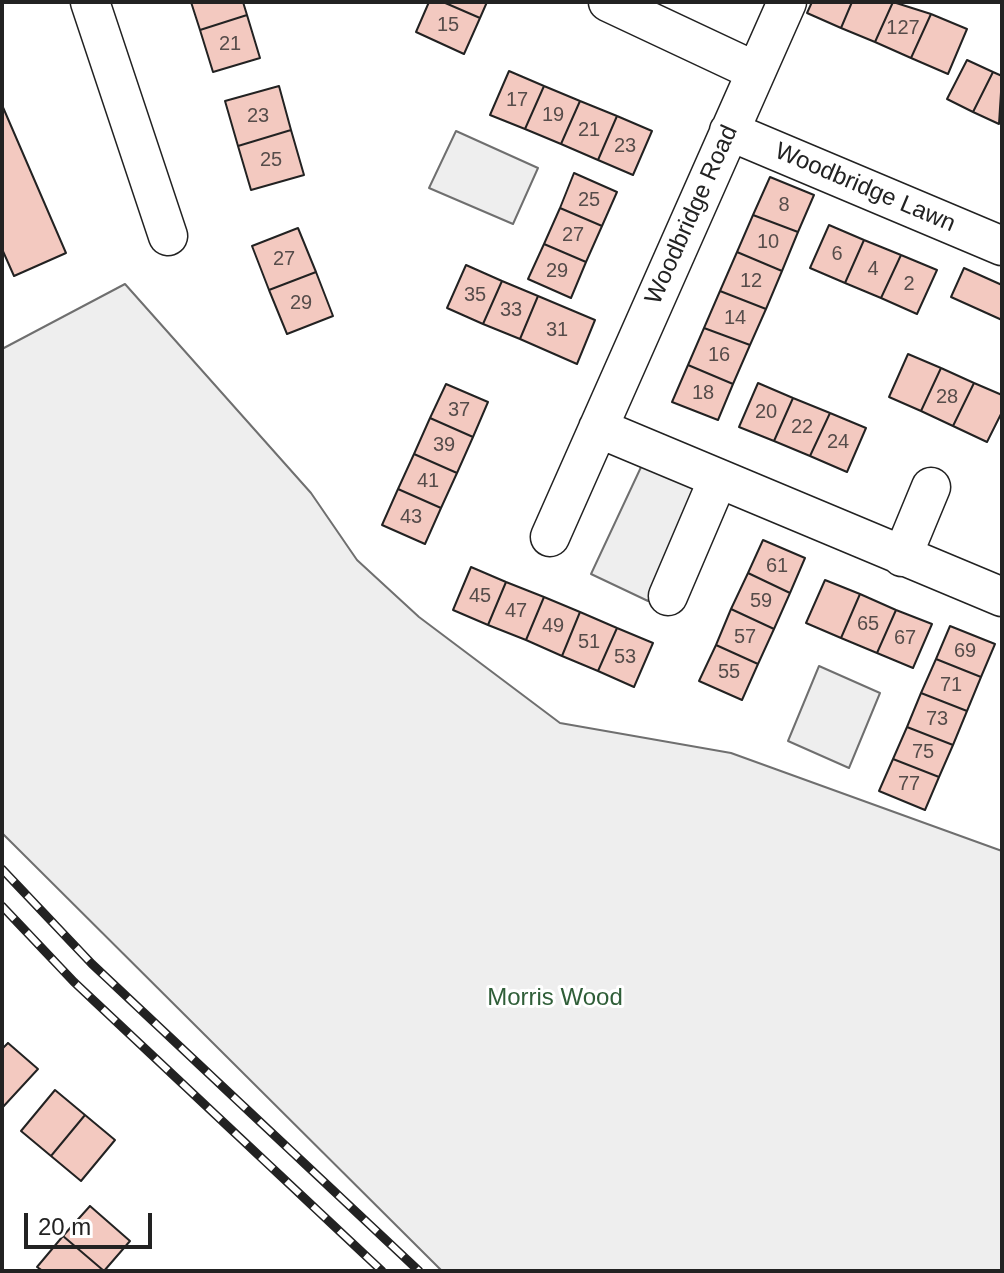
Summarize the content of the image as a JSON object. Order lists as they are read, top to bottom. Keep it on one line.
{"streets":{"street":["Woodbridge Lawn","Woodbridge Road"]},"crossings":[["Woodbridge Lawn","Woodbridge Road"]],"parks":["Morris Wood"],"house_numbers":["15","127","21","17","19","23","21","23","25","25","8","27","10","6","27","4","29","12","2","35","29","33","14","31","16","18","28","37","20","22","24","39","41","43","61","45","59","47","65","49","57","67","51","69","53","55","71","73","75","77"],"scale_bar":"20 m"}
